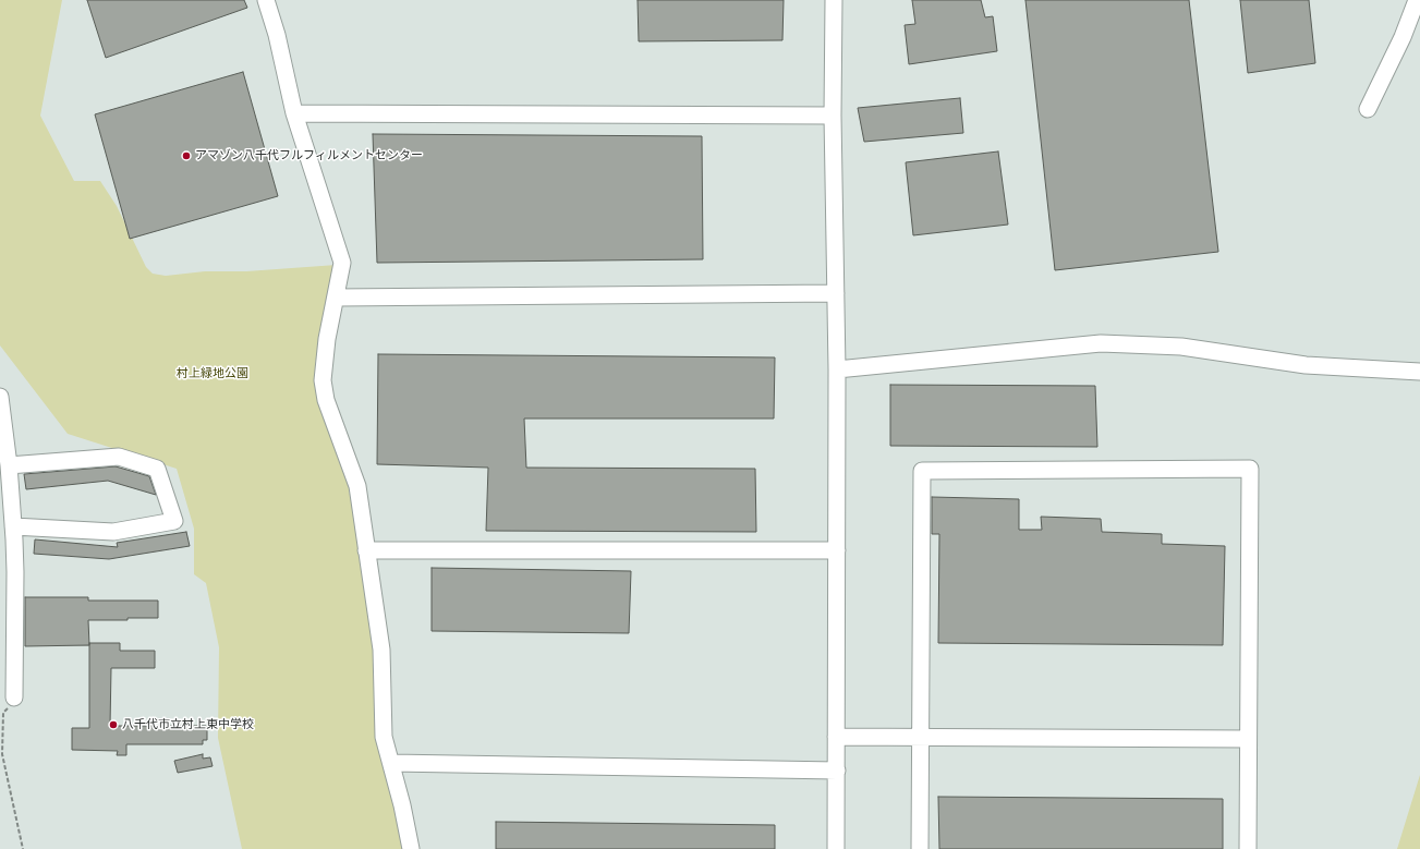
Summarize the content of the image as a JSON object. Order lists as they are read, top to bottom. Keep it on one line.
{"parks":["村上緑地公園"],"places":["アマゾン八千代フルフィルメントセンター","八千代市立村上東中学校"]}
